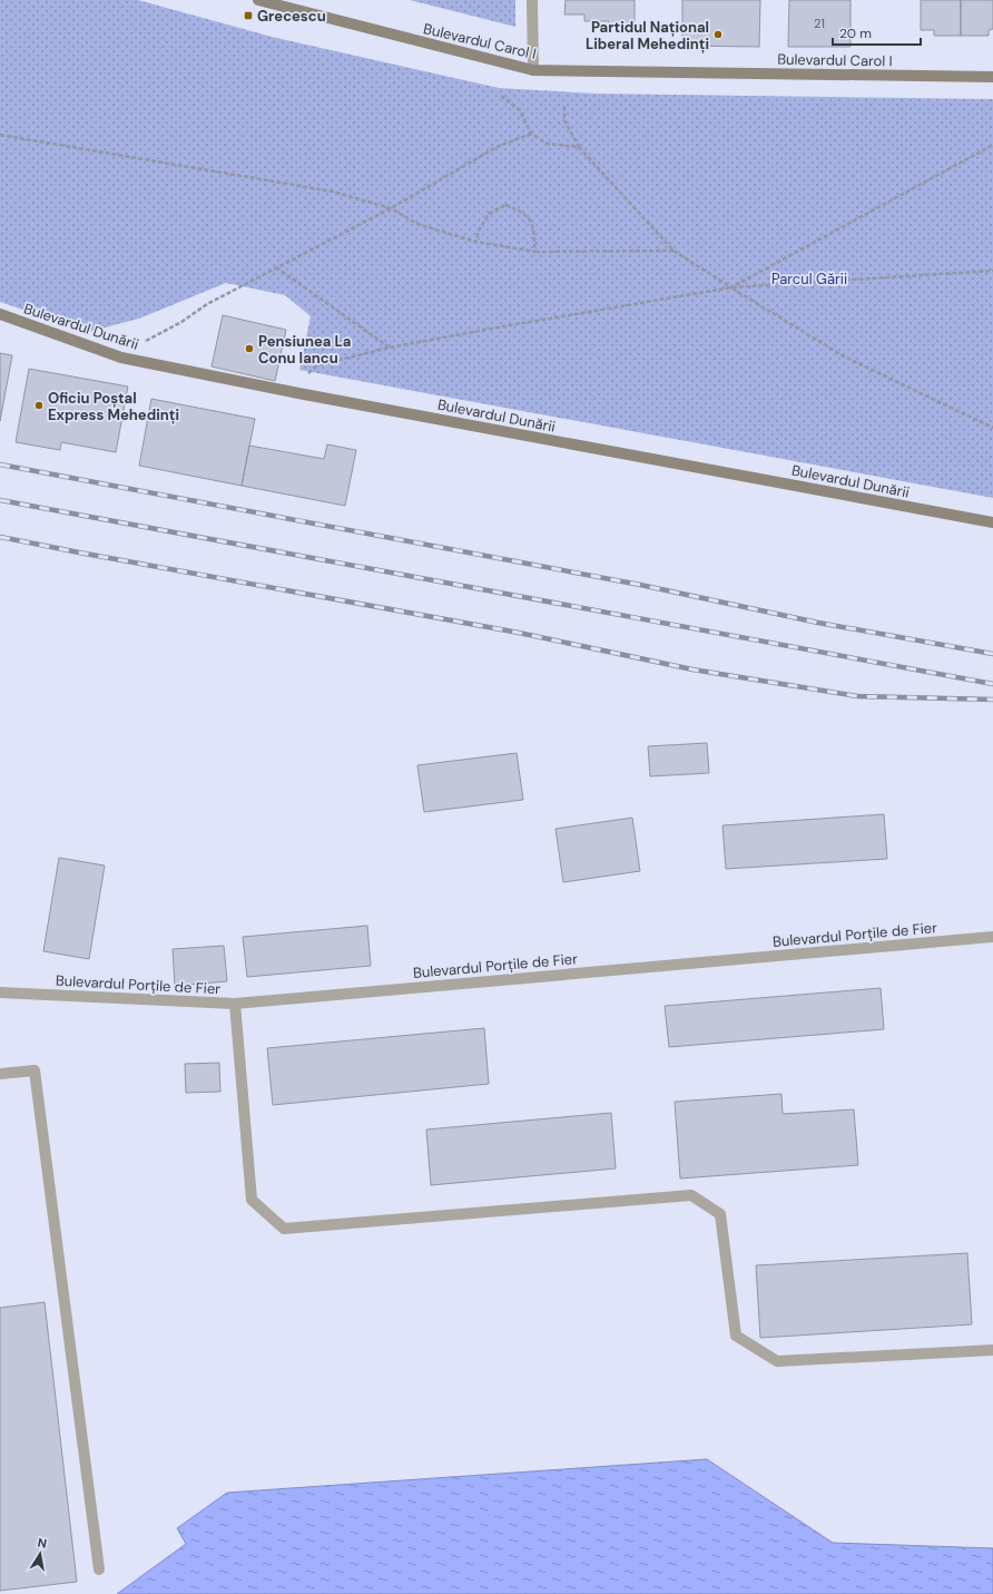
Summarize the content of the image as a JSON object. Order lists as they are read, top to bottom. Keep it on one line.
{"streets":{"street":["Bulevardul Carol I","Bulevardul Dunării","Bulevardul Porțile de Fier"]},"parks":["Parcul Gării"],"places":{"transit":["Grecescu"],"other":["Partidul Național Liberal Mehedinți","Pensiunea La Conu Iancu","Oficiu Poștal Express Mehedinți"]},"house_numbers":["21"],"scale_bar":"20 m","north":"top"}
